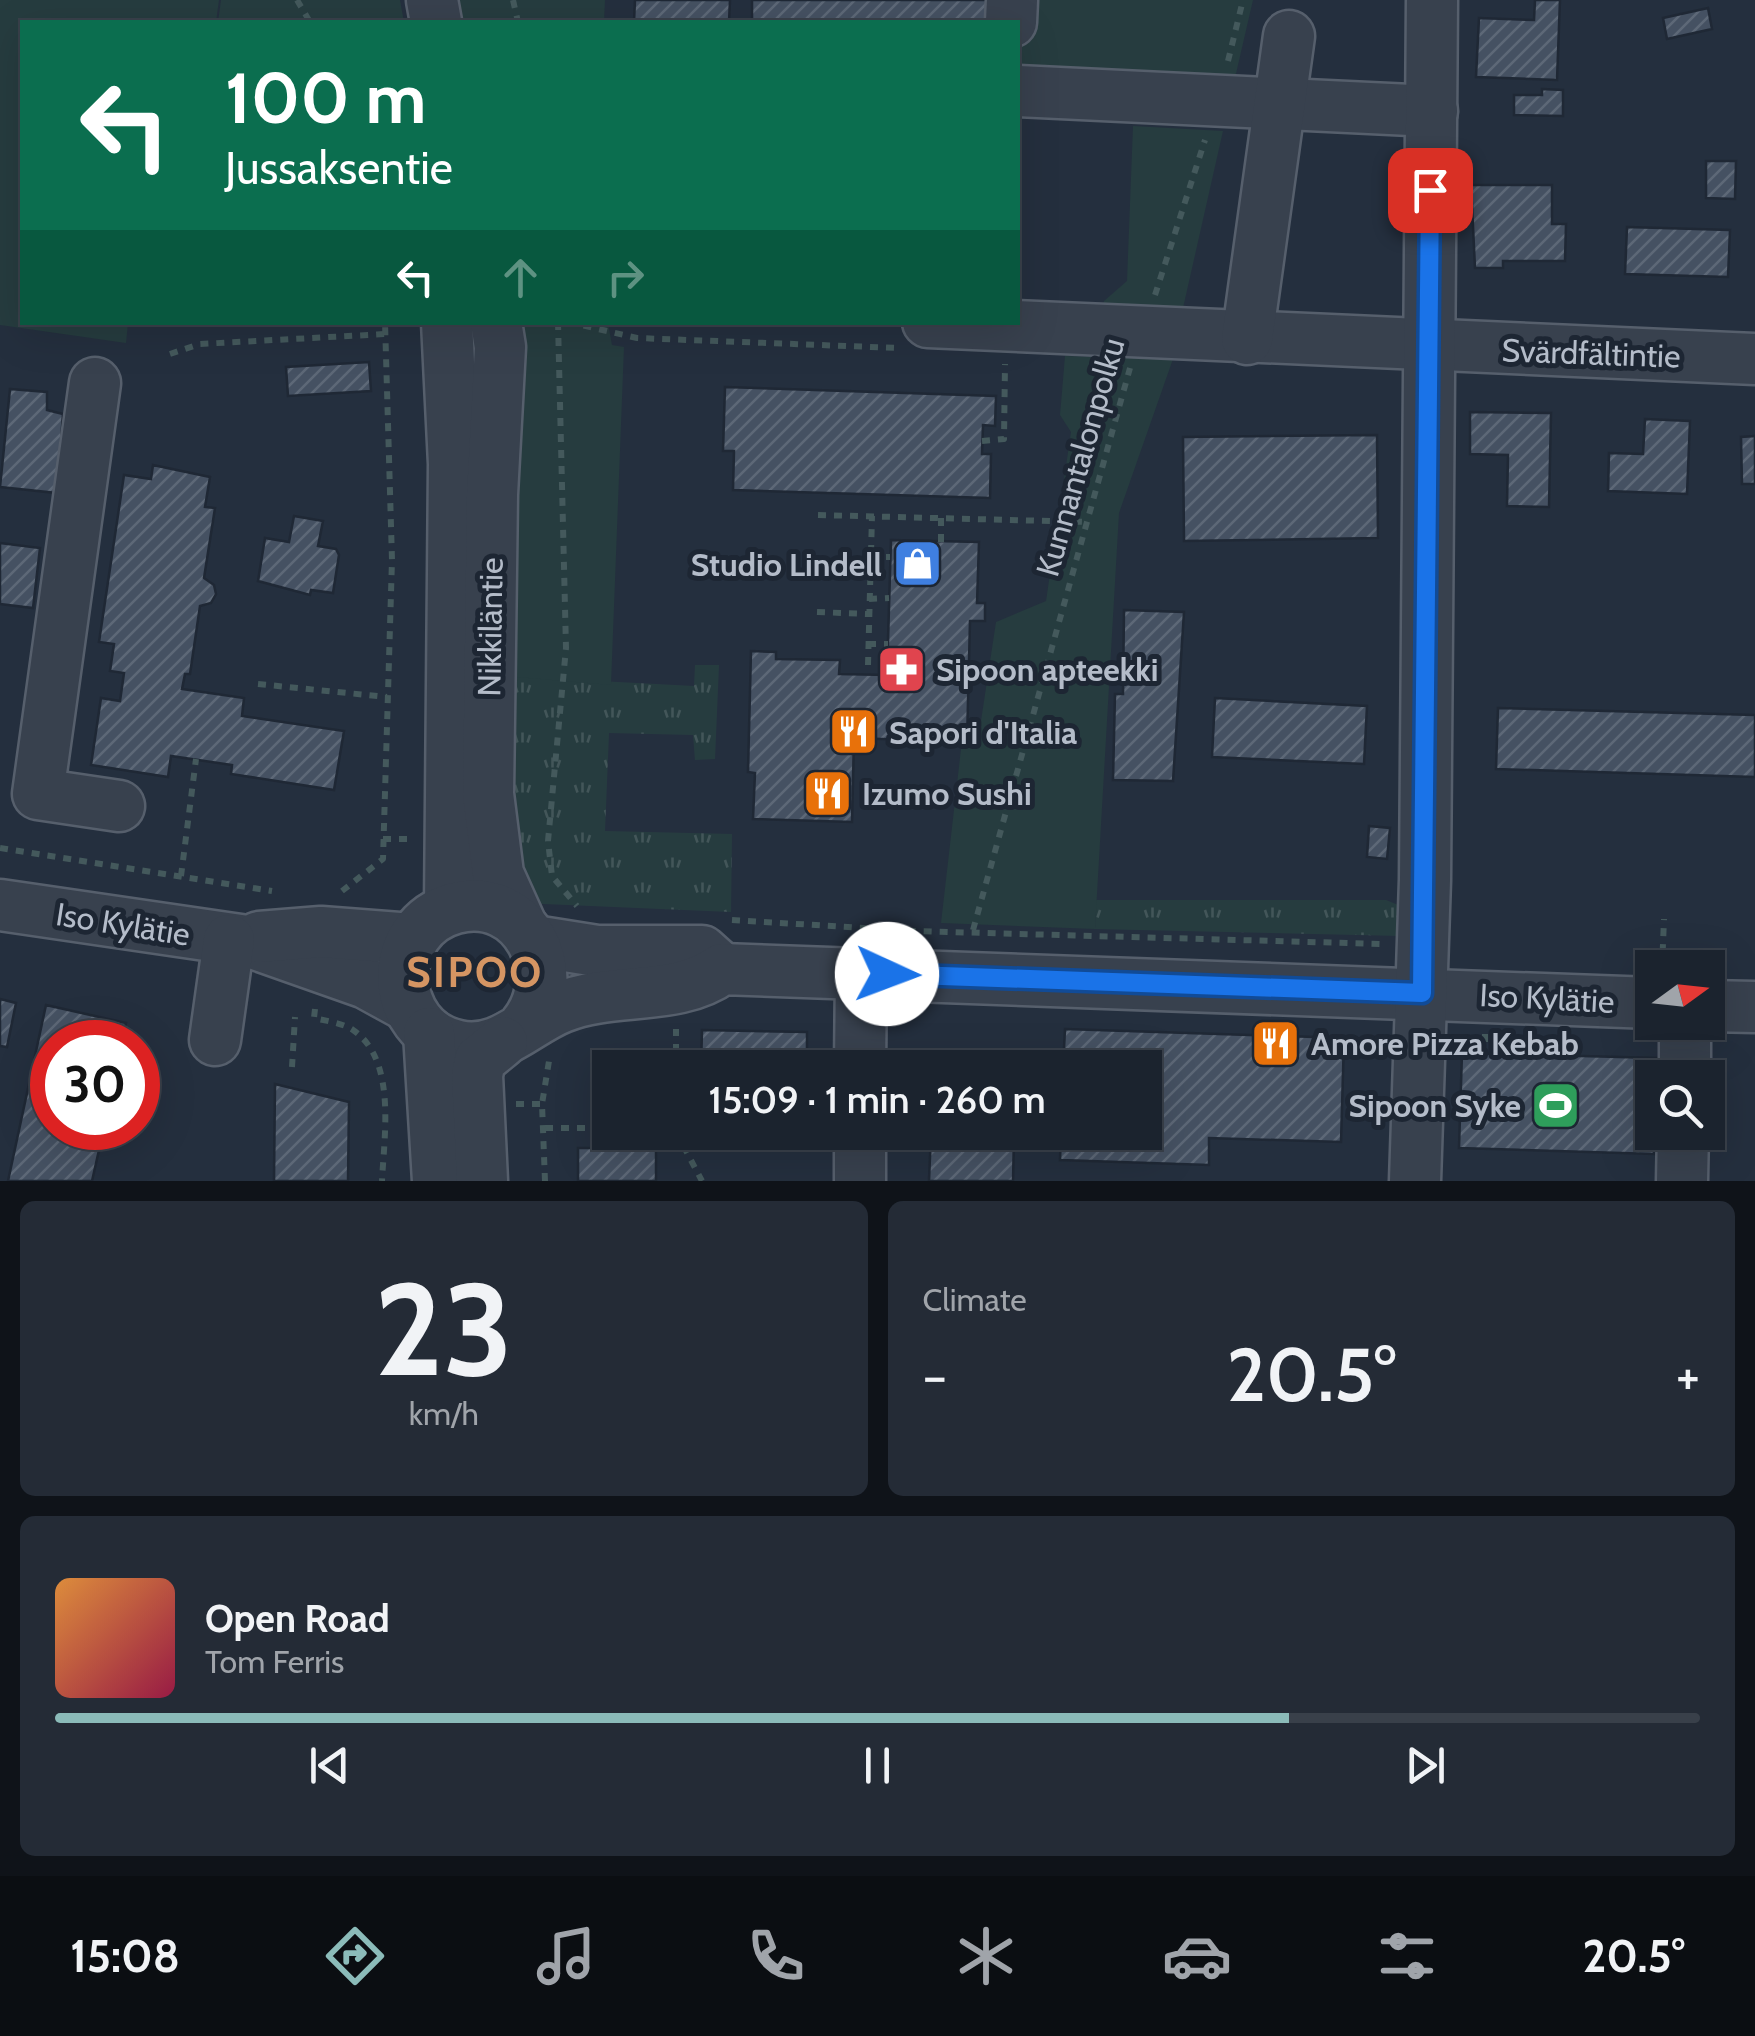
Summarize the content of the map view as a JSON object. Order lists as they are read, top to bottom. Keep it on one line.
{"streets":{"street":["Svärdfältintie","Nikkiläntie","Iso Kylätie"],"path":["Kunnantalonpolku"]},"crossings":[["Svärdfältintie","Kunnantalonpolku"],["Nikkiläntie","Iso Kylätie"]],"districts":["SIPOO"],"places":{"shop":["Studio Lindell"],"pharmacy":["Sipoon apteekki"],"restaurant":["Sapori d'Italia","Izumo Sushi","Amore Pizza Kebab"],"sports":["Sipoon Syke"]},"north":"right","page":{"turn":["100 m","Jussaksentie"],"limit":"30","trip":"15:09 · 1 min · 260 m","tile":[["23","km/h"],"Climate"],"heat":["−","20.5°","+"],"song":["Open Road","Tom Ferris"],"tabs":["15:08","20.5°"]}}
